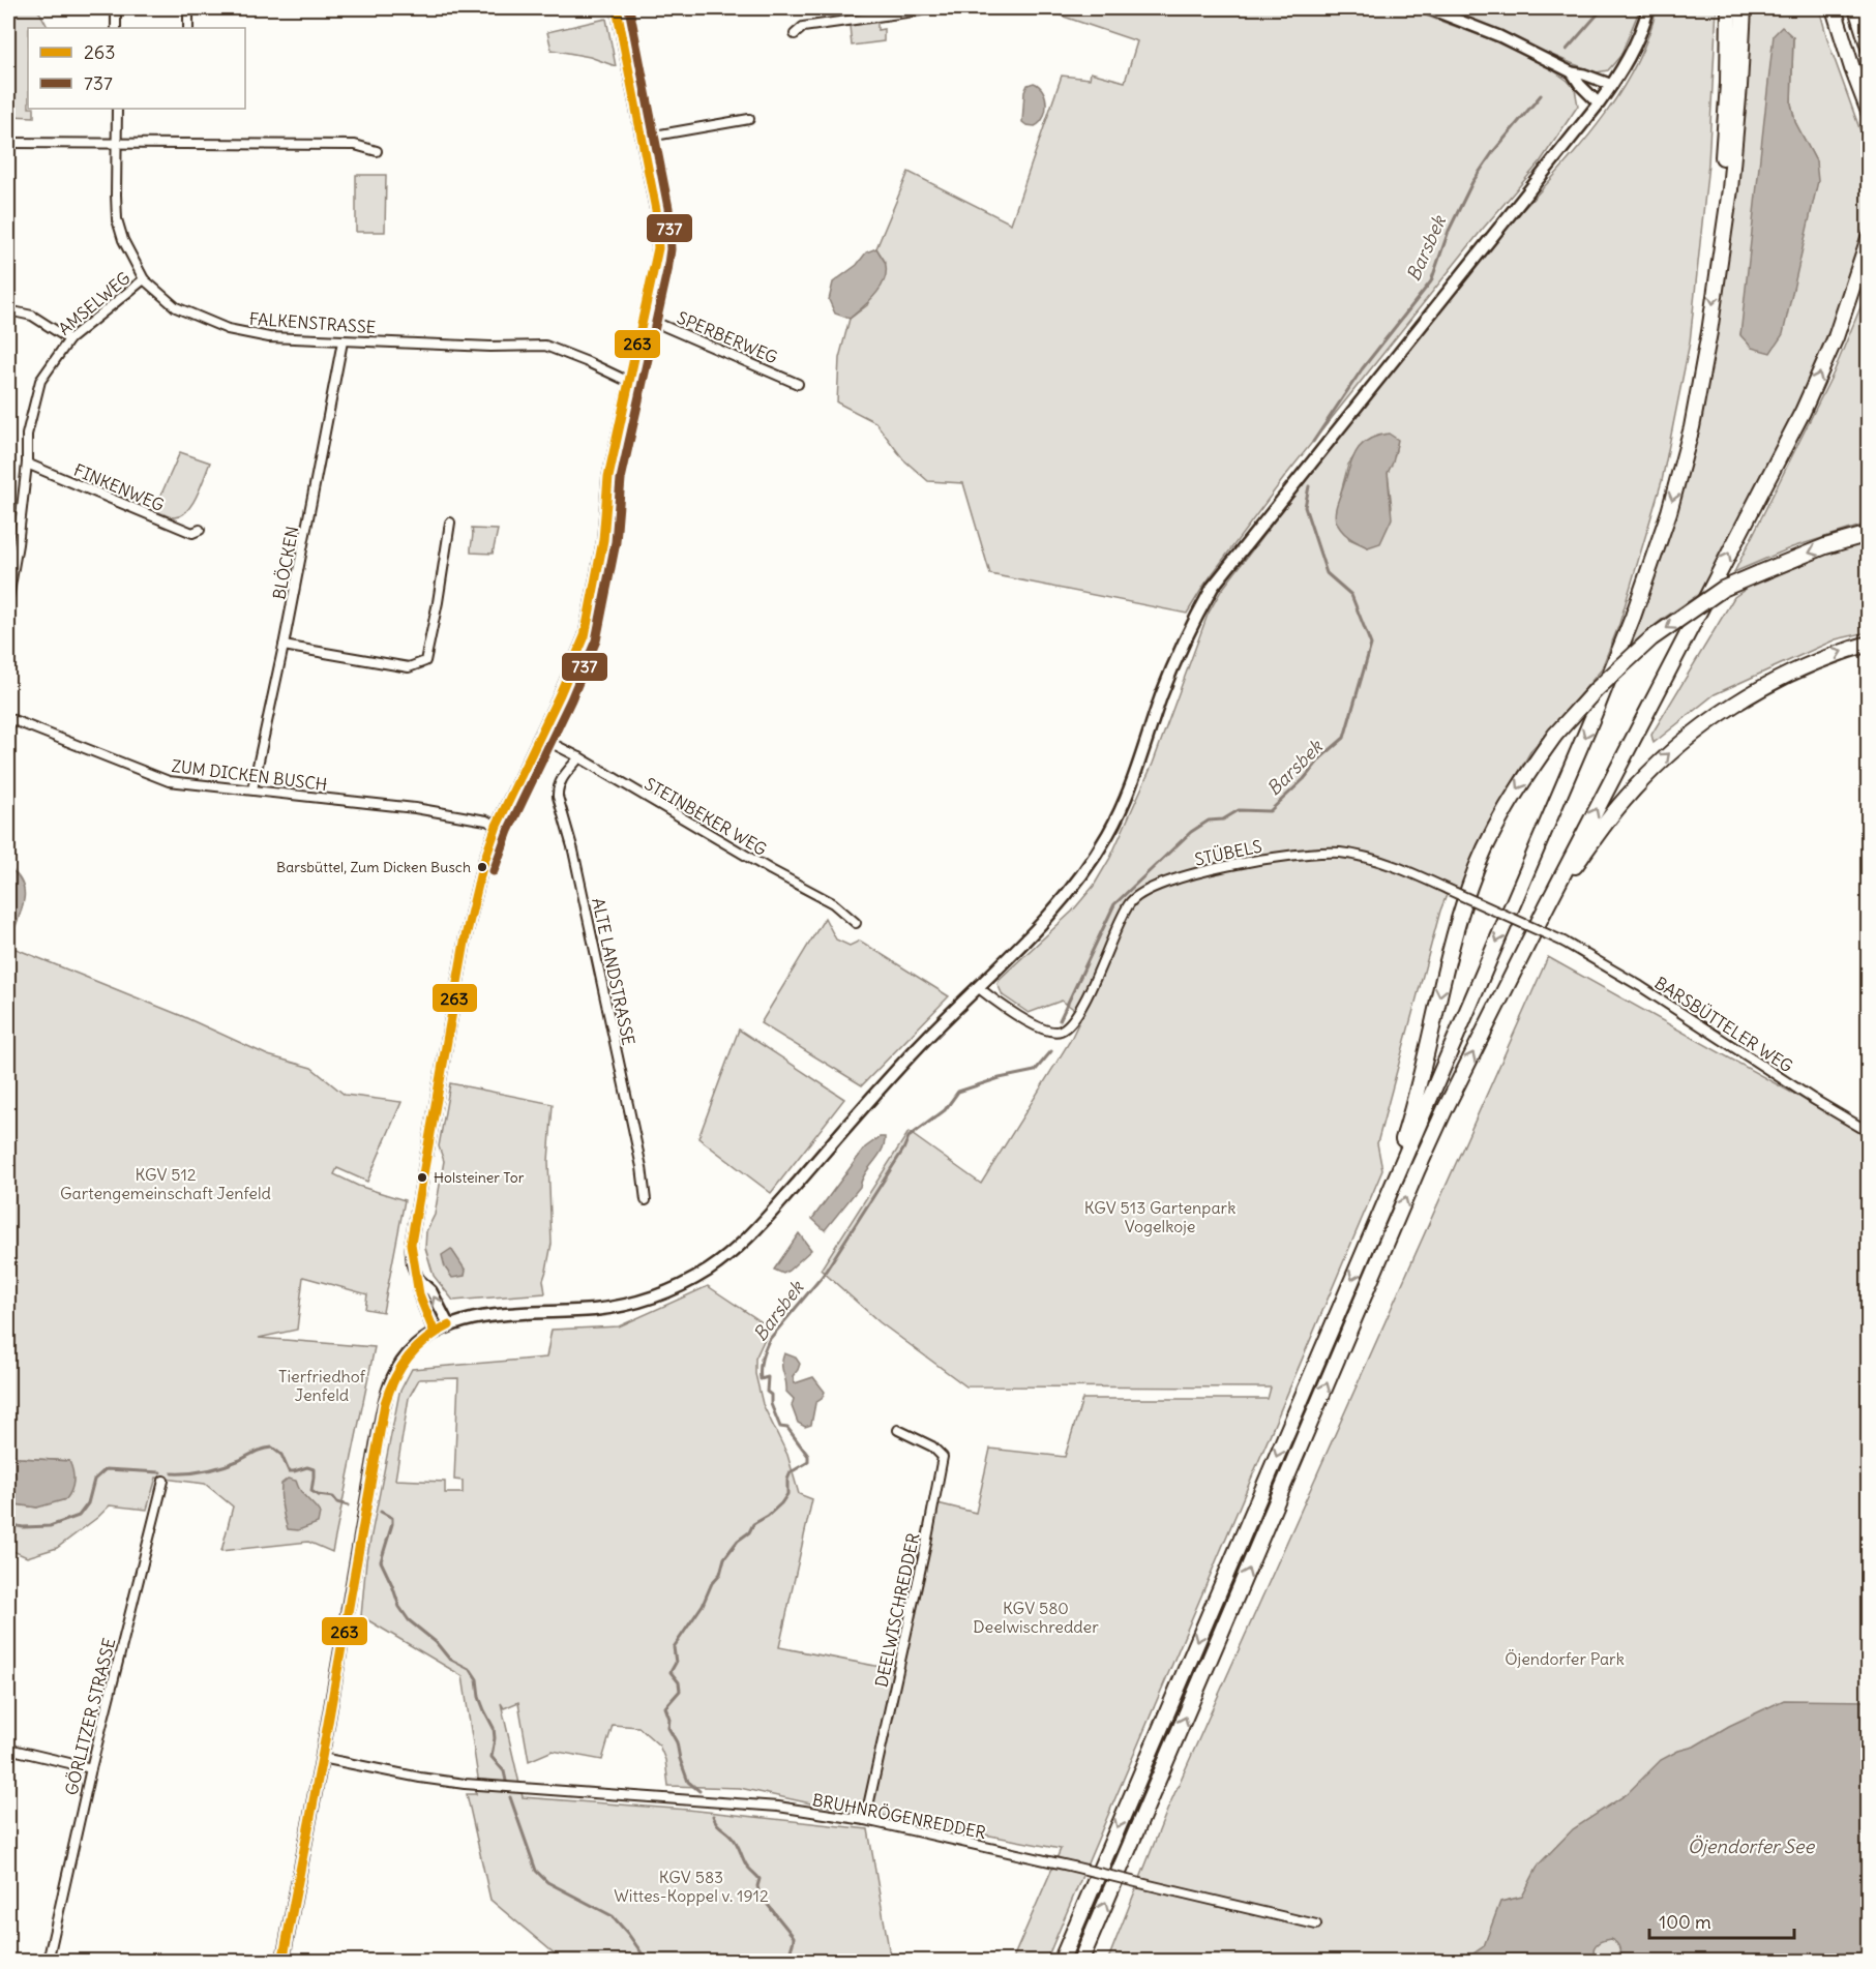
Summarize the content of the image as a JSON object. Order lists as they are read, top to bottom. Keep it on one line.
{"streets":{"street":["AMSELWEG","FALKENSTRASSE","SPERBERWEG","FINKENWEG","BLÖCKEN","ZUM DICKEN BUSCH","STEINBEKER WEG","STÜBELS","ALTE LANDSTRASSE","BARSBÜTTELER WEG","DEELWISCHREDDER","GÖRLITZER STRASSE","BRUHNRÖGENREDDER"]},"crossings":[["AMSELWEG","FALKENSTRASSE"],["AMSELWEG","FINKENWEG"],["FALKENSTRASSE","BLÖCKEN"],["BLÖCKEN","ZUM DICKEN BUSCH"],["STEINBEKER WEG","ALTE LANDSTRASSE"],["STÜBELS","BARSBÜTTELER WEG"],["DEELWISCHREDDER","BRUHNRÖGENREDDER"]],"water":["Barsbek","Öjendorfer See"],"parks":["KGV 512 Gartengemeinschaft Jenfeld","KGV 513 Gartenpark Vogelkoje","Tierfriedhof Jenfeld","KGV 580 Deelwischredder","Öjendorfer Park","KGV 583 Wittes-Koppel v. 1912"],"places":["Barsbüttel, Zum Dicken Busch","Holsteiner Tor"],"lines":["transit line 263","transit line 737"],"legend":["263","737"],"scale_bar":"100 m"}
